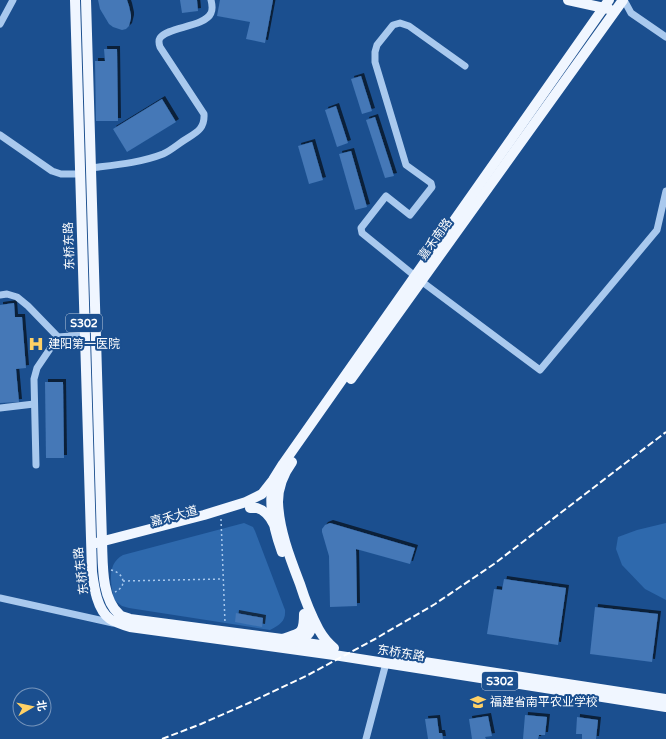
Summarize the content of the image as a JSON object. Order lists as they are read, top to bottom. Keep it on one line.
{"streets":{"main road":["嘉禾南路","东桥东路","S302","嘉禾大道"]},"crossings":[["东桥东路","嘉禾大道"]],"places":{"hospital":["建阳第一医院"],"school or university":["福建省南平农业学校"]},"north":"right"}
